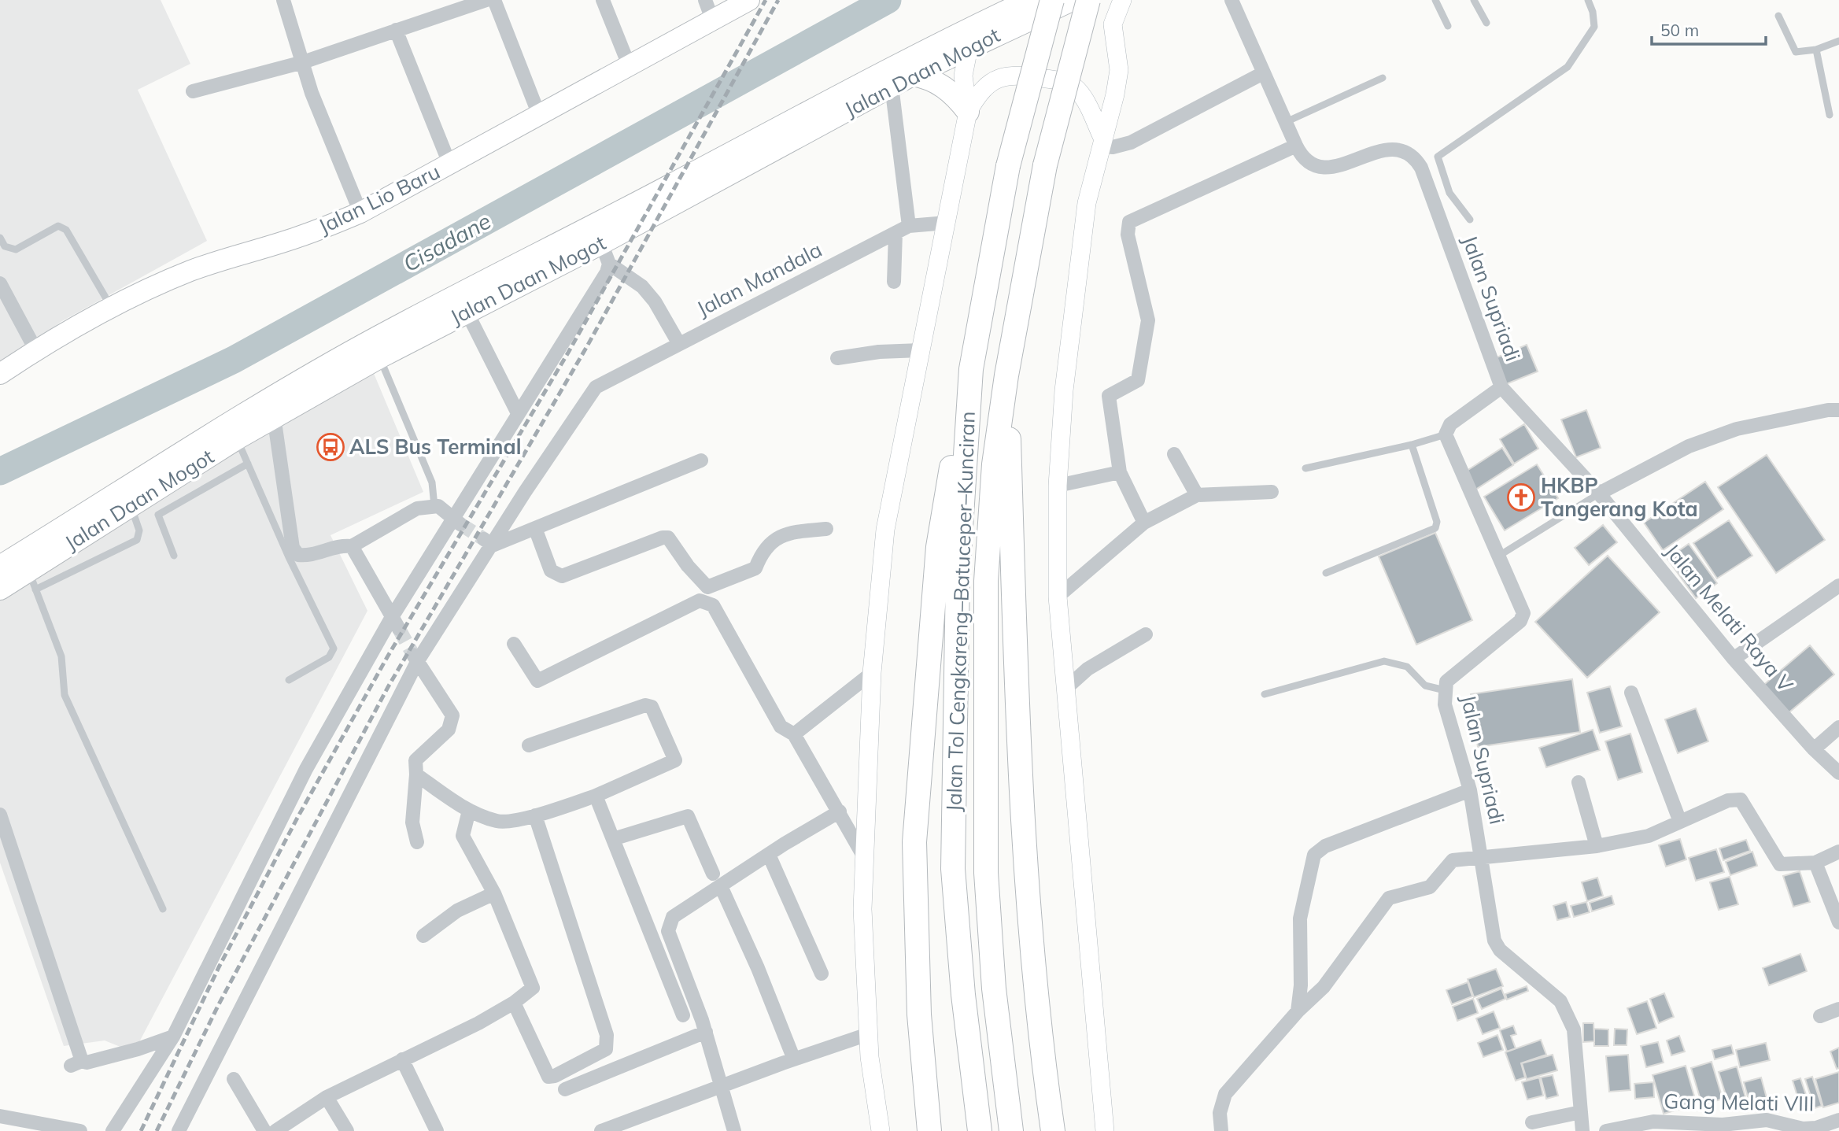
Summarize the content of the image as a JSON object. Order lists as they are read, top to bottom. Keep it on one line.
{"streets":{"highway":["Jalan Daan Mogot","Jalan Tol Cengkareng–Batuceper–Kunciran"],"main road":["Jalan Lio Baru"],"street":["Jalan Mandala","Jalan Supriadi","Jalan Melati Raya V","Gang Melati VIII"]},"crossings":[["Jalan Supriadi","Jalan Melati Raya V"]],"water":["Cisadane"],"places":{"bus stop":["ALS Bus Terminal"],"church":["HKBP Tangerang Kota"]},"scale_bar":"50 m"}
